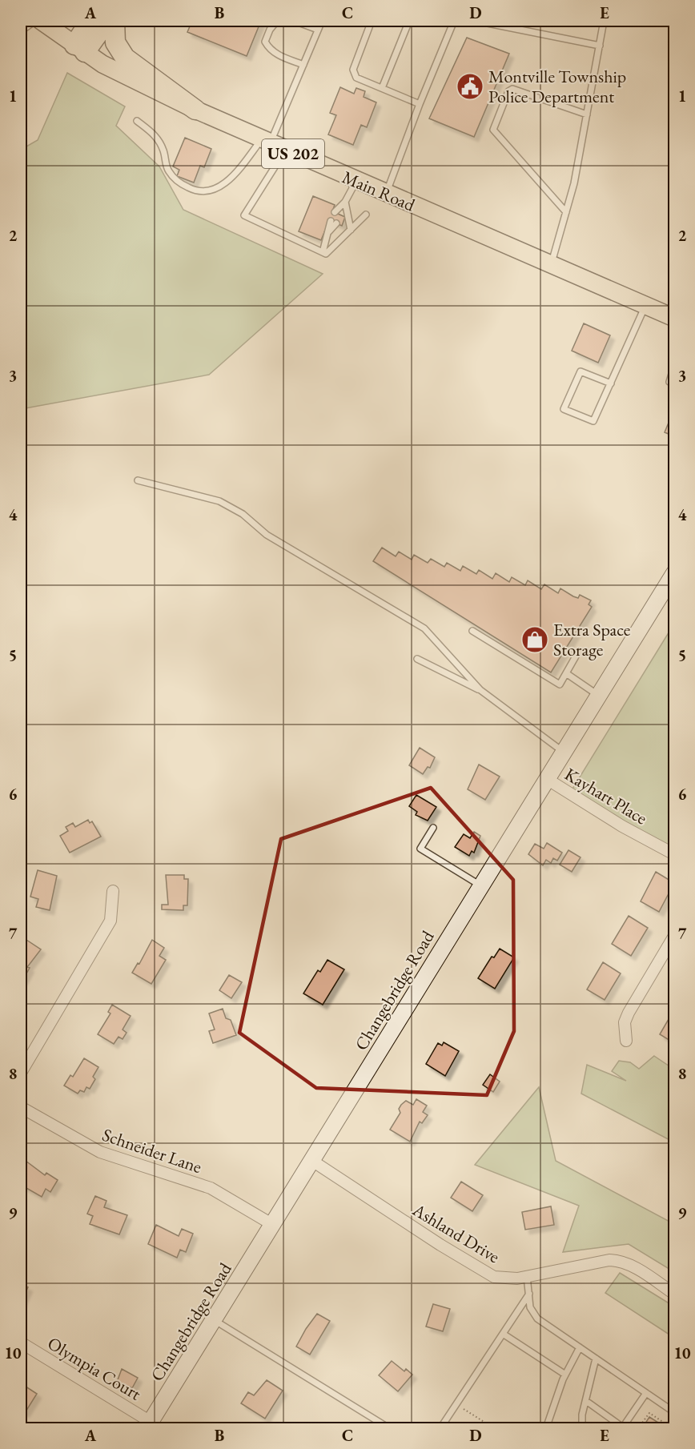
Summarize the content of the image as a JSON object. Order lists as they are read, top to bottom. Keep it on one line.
{"streets":{"main road":["US 202","Main Road","Changebridge Road"],"street":["Kayhart Place","Schneider Lane","Ashland Drive","Olympia Court"]},"crossings":[["Kayhart Place","Changebridge Road"],["Changebridge Road","Schneider Lane"],["Changebridge Road","Ashland Drive"],["Changebridge Road","Olympia Court"]],"places":{"public building":["Montville Township Police Department"],"shop":["Extra Space Storage"]},"grid":{"columns":["A","B","C","D","E"],"rows":["1","2","3","4","5","6","7","8","9","10"]}}
